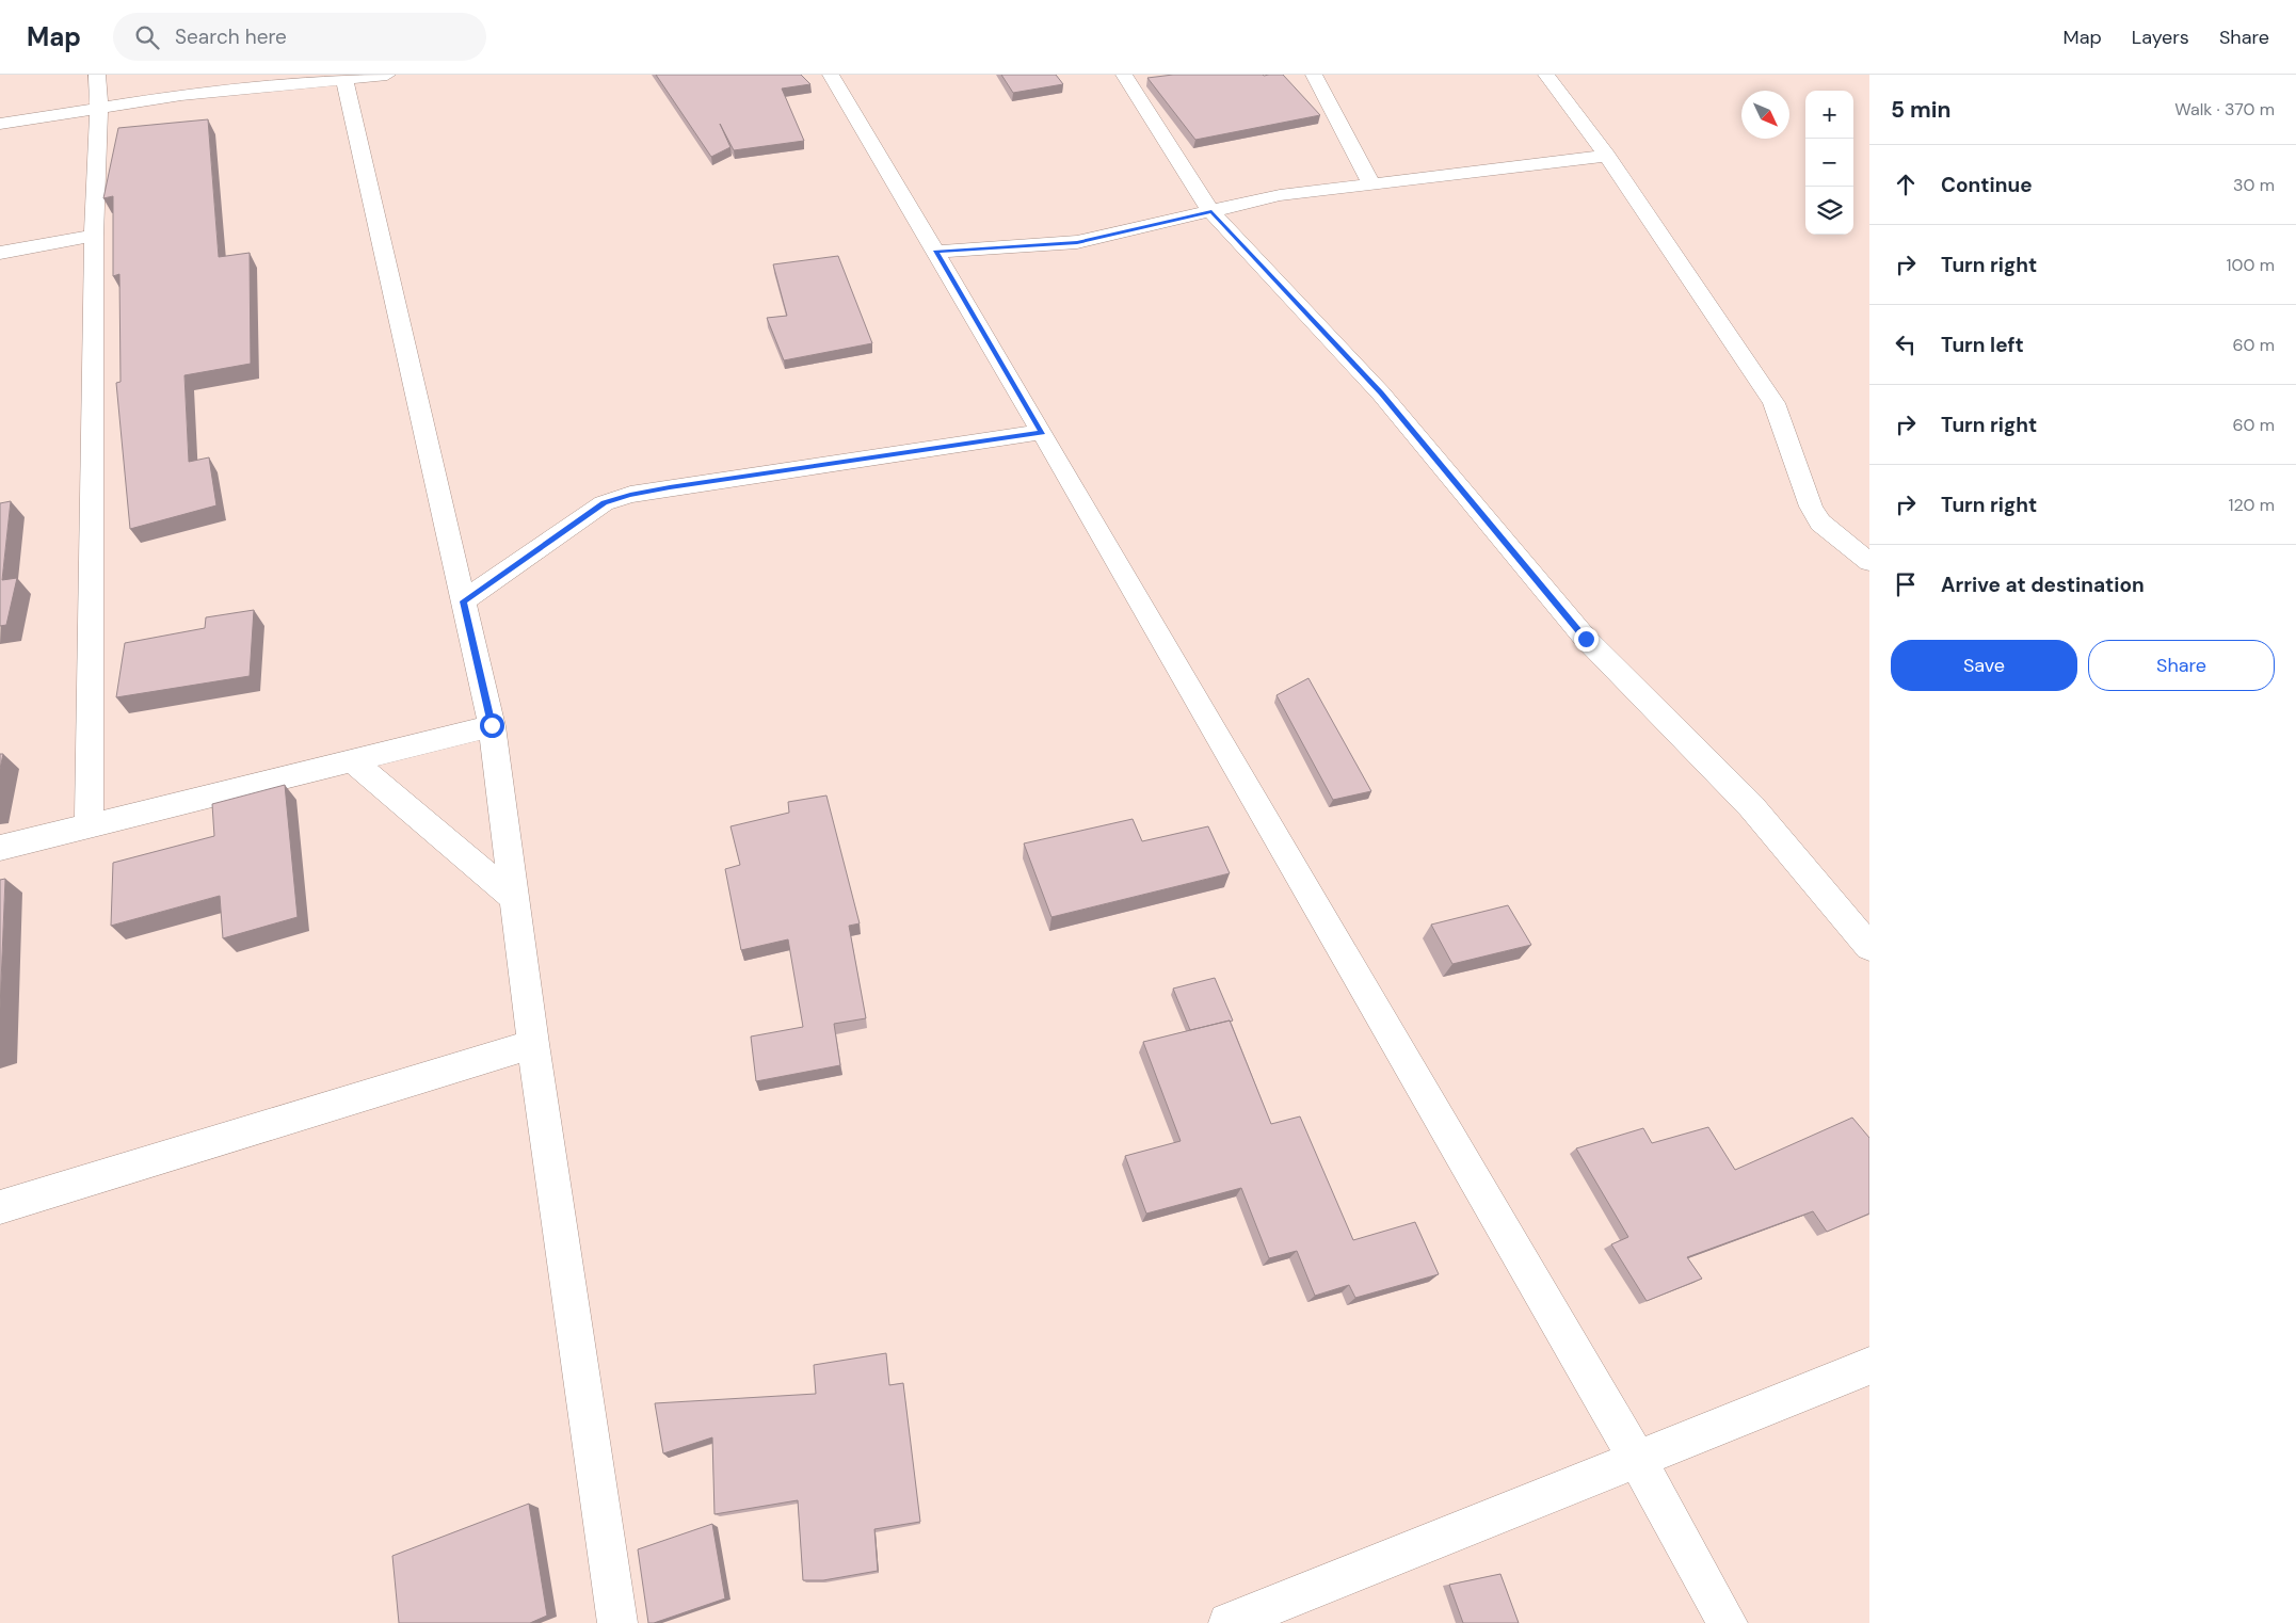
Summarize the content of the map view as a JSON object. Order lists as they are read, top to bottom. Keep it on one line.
{"north":"bottom right","page":{"header":"Map","search":"Search here","nav":["Map","Layers","Share"],"heading":["5 min","Walk · 370 m"],"map_buttons":["+","−"],"list":[["Continue","30 m"],["Turn right","100 m"],["Turn left","60 m"],["Turn right","60 m"],["Turn right","120 m"],"Arrive at destination"],"buttons":["Save","Share"]}}
